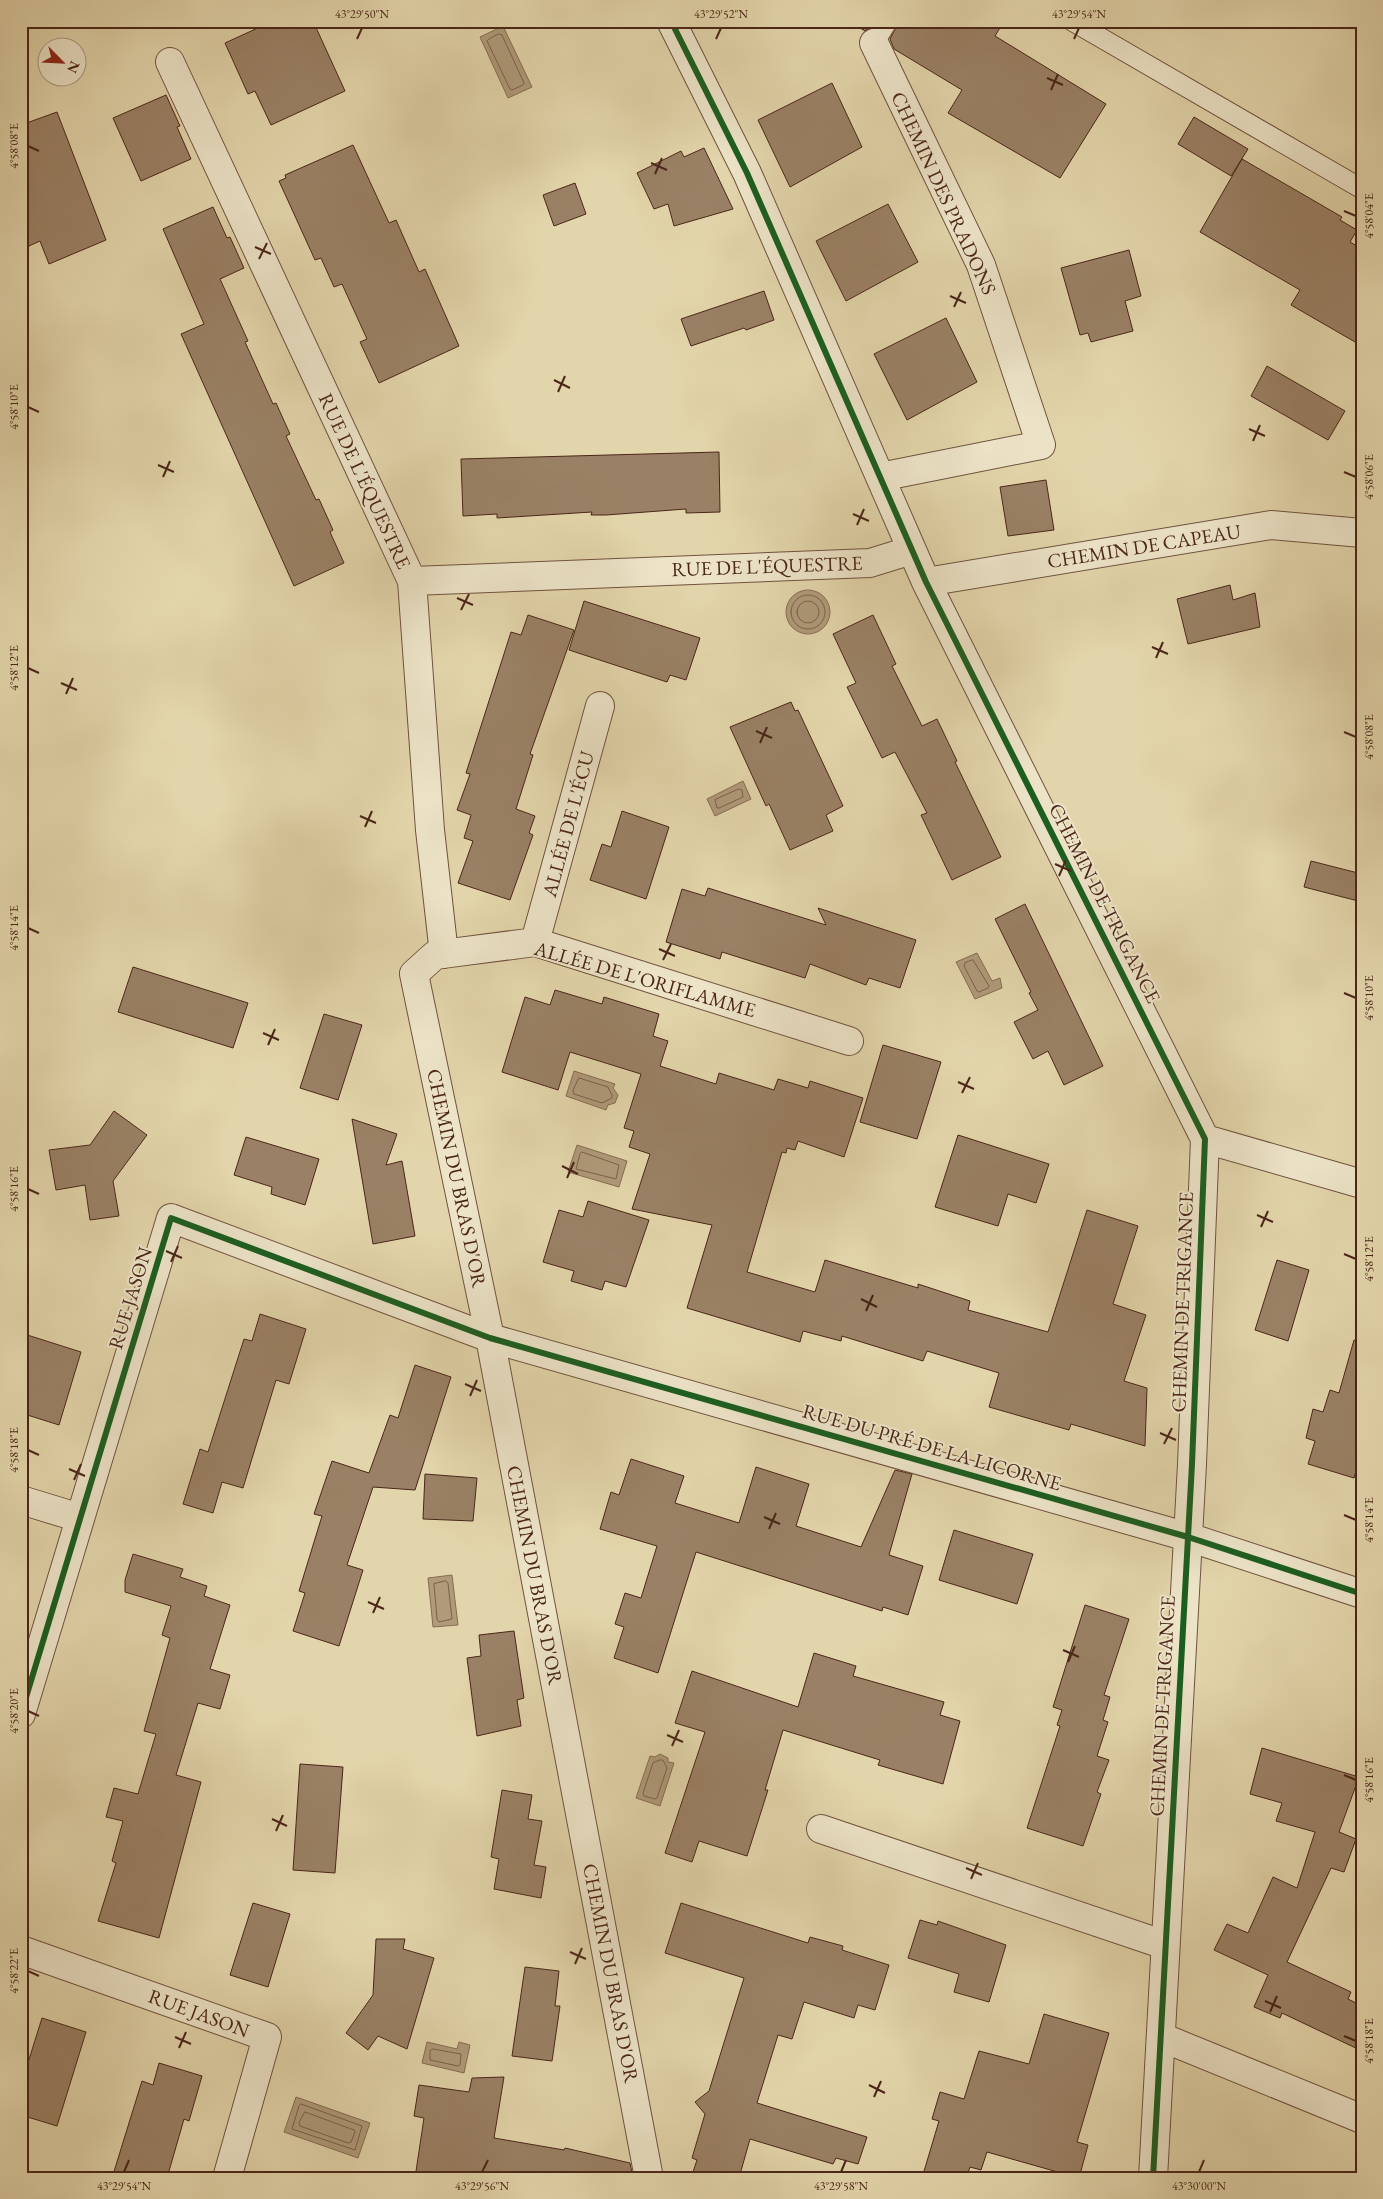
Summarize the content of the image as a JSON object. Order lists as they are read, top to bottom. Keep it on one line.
{"streets":{"street":["CHEMIN DES PRADONS","RUE DE L'ÉQUESTRE","CHEMIN DE CAPEAU","ALLÉE DE L'ÉCU","CHEMIN DE TRIGANCE","ALLÉE DE L'ORIFLAMME","CHEMIN DU BRAS D'OR","RUE JASON","RUE DU PRÉ DE LA LICORNE"]},"crossings":[["CHEMIN DES PRADONS","CHEMIN DE TRIGANCE"],["RUE DE L'ÉQUESTRE","CHEMIN DE TRIGANCE"],["CHEMIN DE CAPEAU","CHEMIN DE TRIGANCE"],["ALLÉE DE L'ÉCU","ALLÉE DE L'ORIFLAMME"],["CHEMIN DE TRIGANCE","RUE DU PRÉ DE LA LICORNE"],["ALLÉE DE L'ORIFLAMME","CHEMIN DU BRAS D'OR"],["CHEMIN DU BRAS D'OR","RUE JASON"],["CHEMIN DU BRAS D'OR","RUE DU PRÉ DE LA LICORNE"],["RUE JASON","RUE DU PRÉ DE LA LICORNE"]],"north":"bottom right","coordinates":["43°29'50\"N","43°29'52\"N","43°29'54\"N","4°58'08\"E","4°58'04\"E","4°58'10\"E","4°58'06\"E","4°58'12\"E","4°58'14\"E","4°58'16\"E","4°58'18\"E","4°58'20\"E","4°58'22\"E","43°29'56\"N","43°29'58\"N","43°30'00\"N"]}
